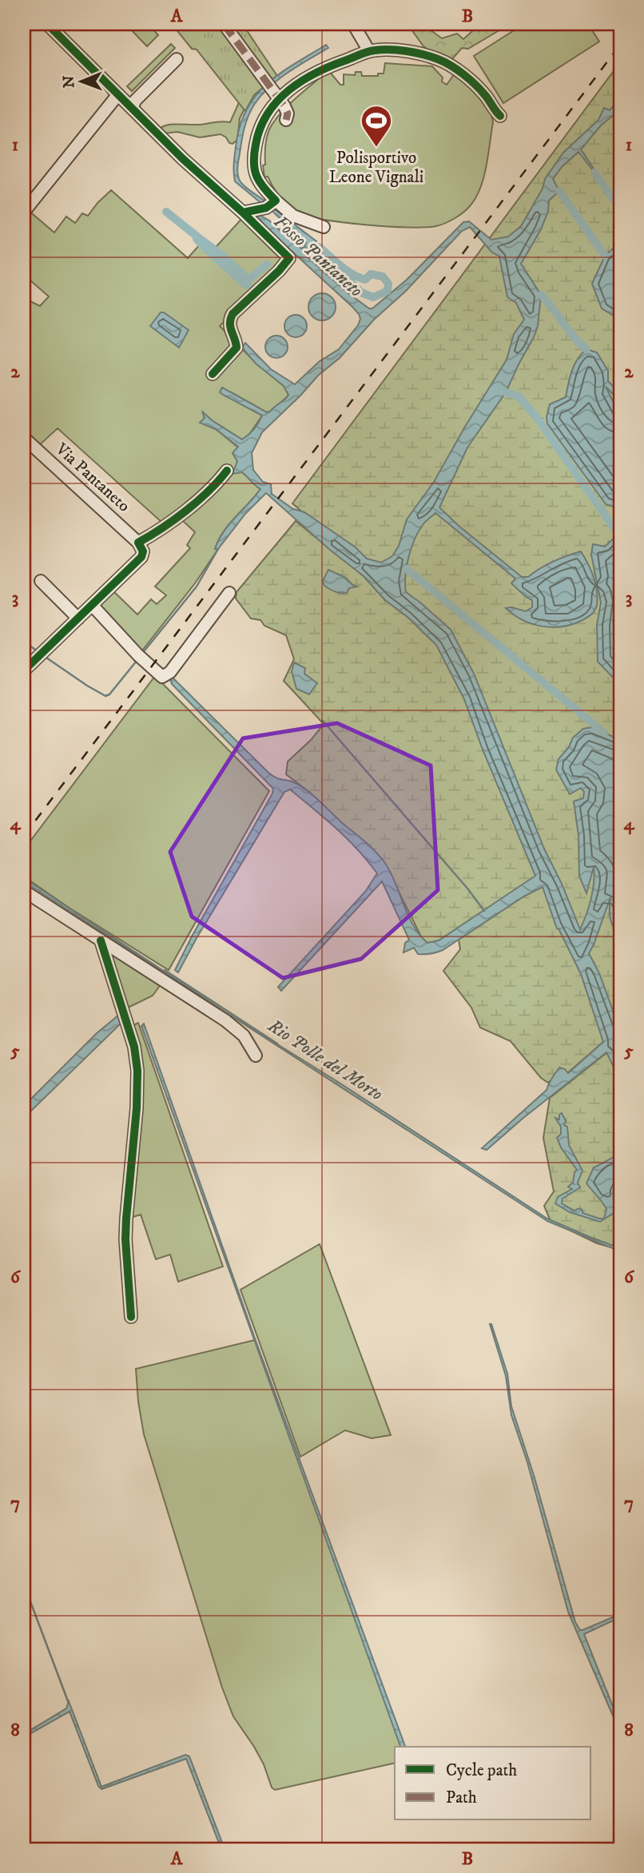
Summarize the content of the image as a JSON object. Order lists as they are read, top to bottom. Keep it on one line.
{"streets":{"street":["Via Pantaneto"]},"water":["Fosso Pantaneto","Rio Polle del Morto"],"places":{"sports":["Polisportivo Leone Vignali"]},"legend":["Cycle path","Path"],"north":"left","grid":{"columns":["A","B"],"rows":["1","2","3","4","5","6","7","8"]}}
